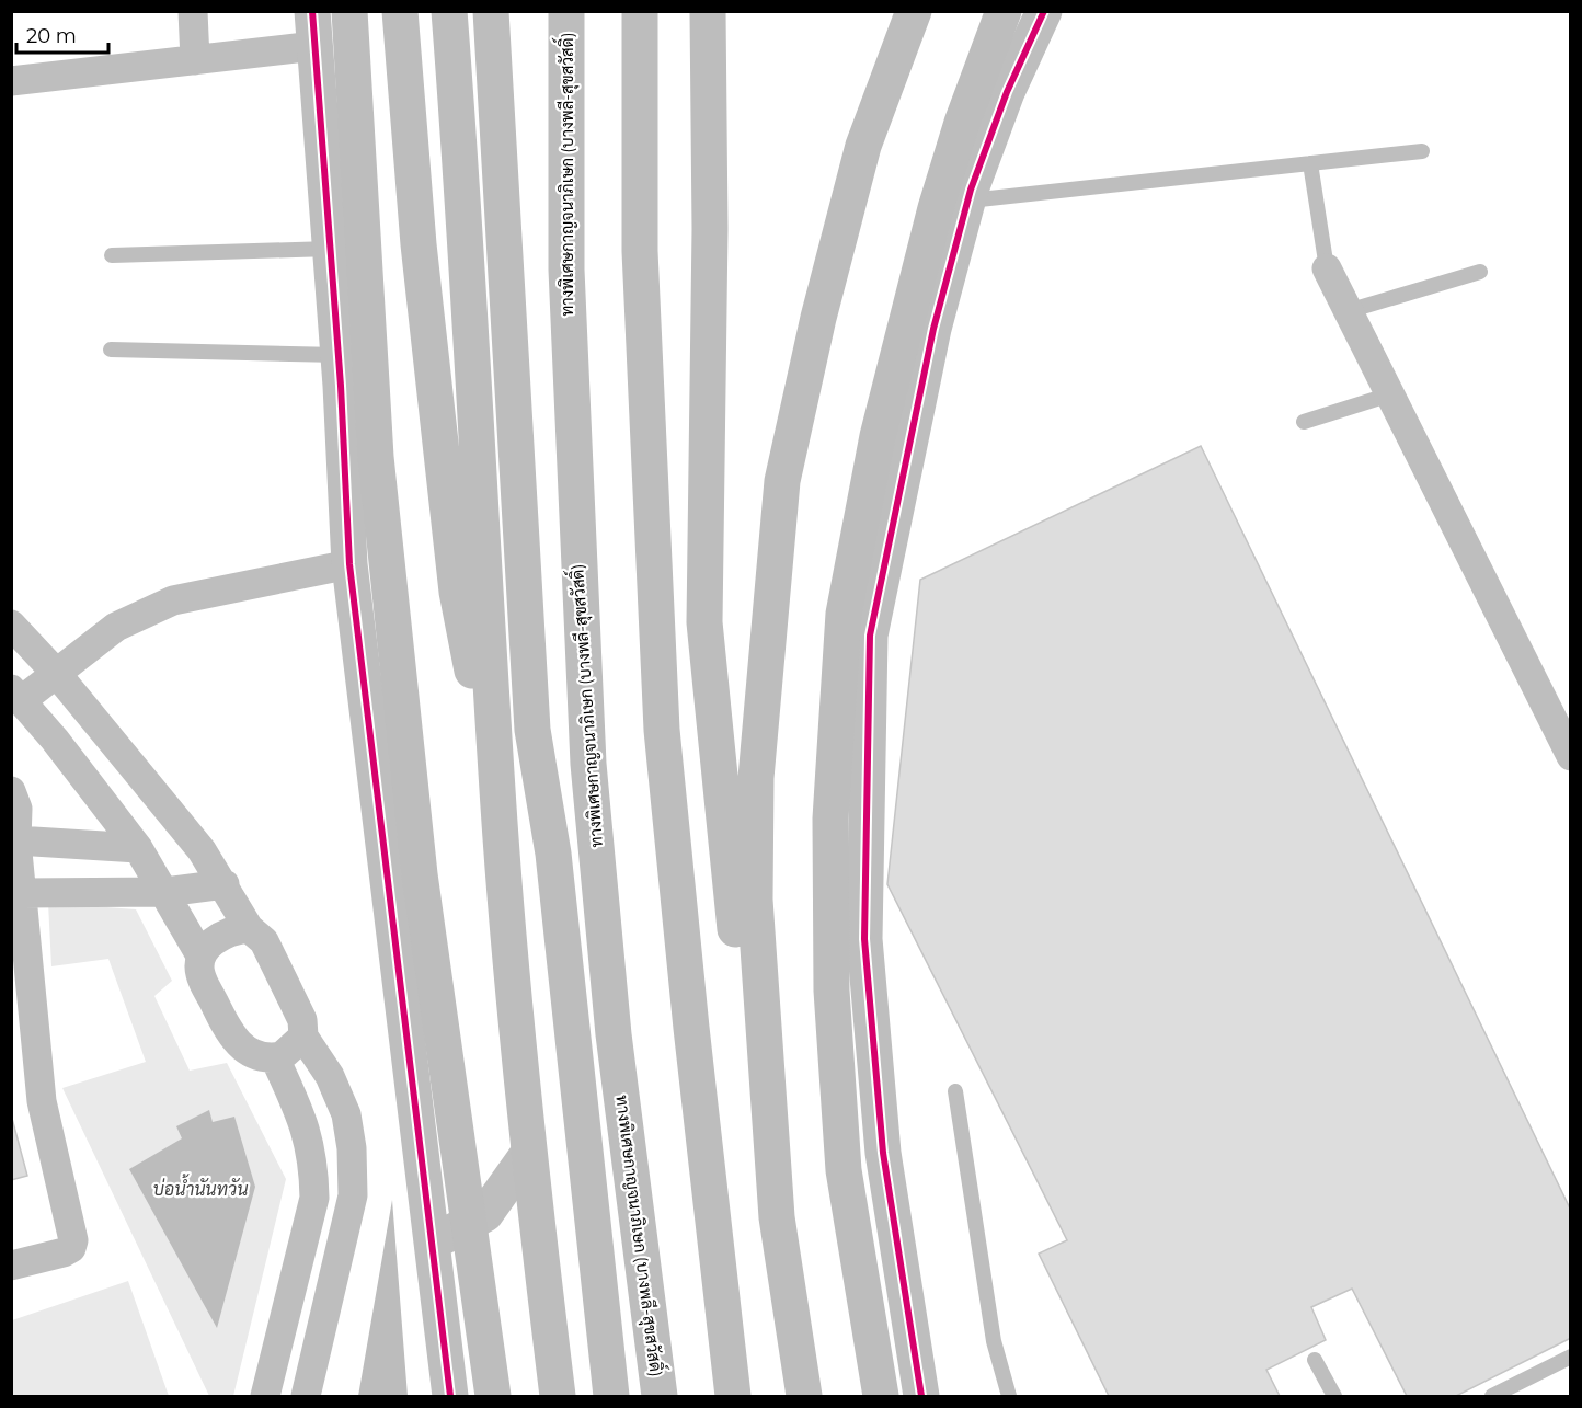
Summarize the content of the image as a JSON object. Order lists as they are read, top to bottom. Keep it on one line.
{"streets":{"highway":["ทางพิเศษกาญจนาภิเษก (บางพลี-สุขสวัสดิ์)"]},"water":["บ่อน้ำนันทวัน"],"scale_bar":"20 m"}
